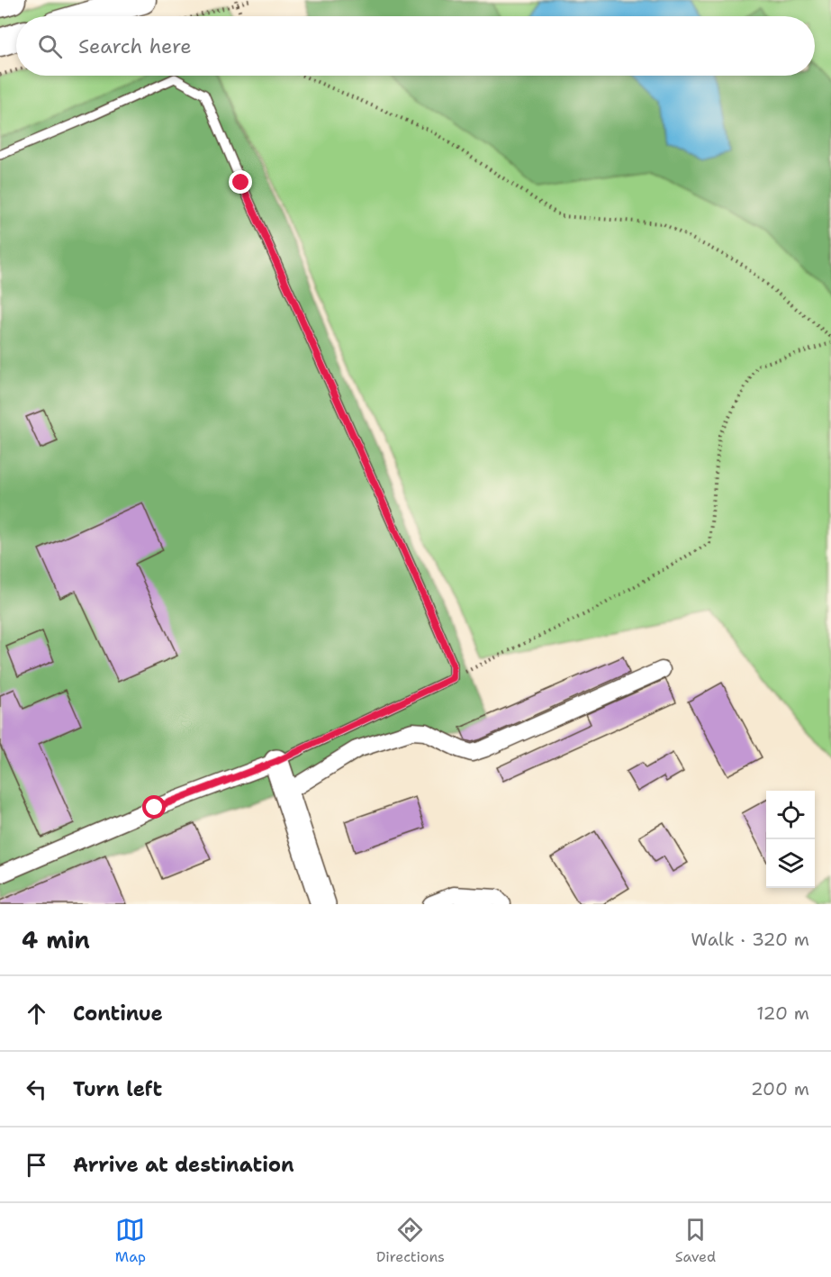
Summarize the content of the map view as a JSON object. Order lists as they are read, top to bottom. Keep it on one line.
{"page":{"search":"Search here","heading":["4 min","Walk · 320 m"],"list":[["Continue","120 m"],["Turn left","200 m"],"Arrive at destination"],"nav":["Map","Directions","Saved"]}}
